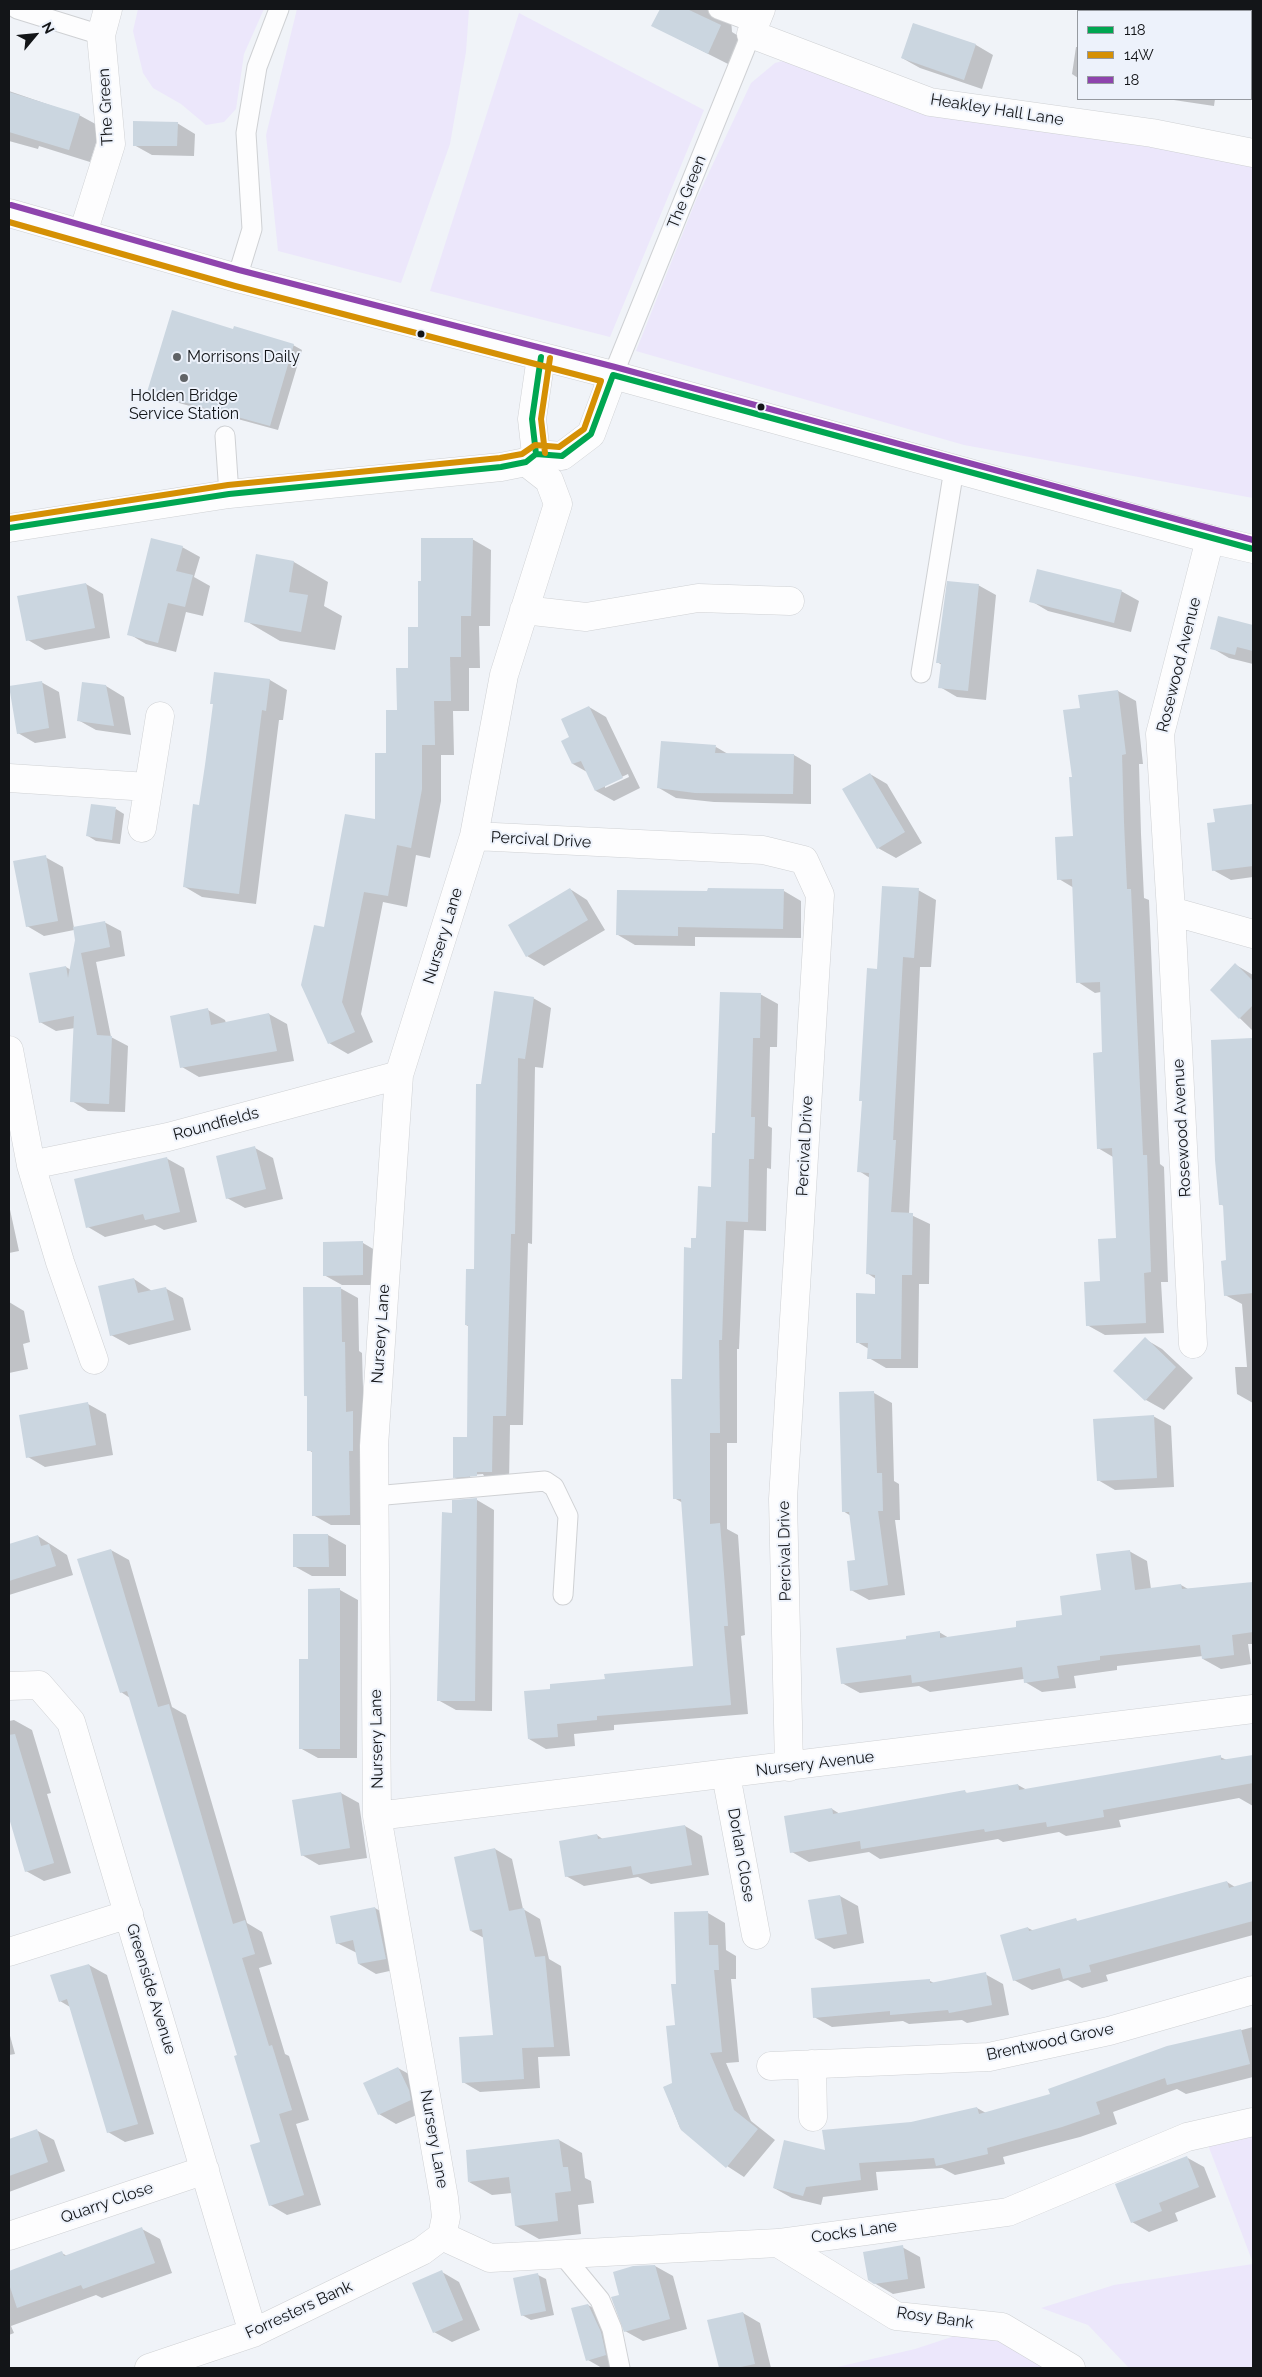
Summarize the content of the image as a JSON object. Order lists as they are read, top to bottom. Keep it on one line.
{"streets":{"main road":["The Green","Heakley Hall Lane","Rosewood Avenue","Percival Drive","Nursery Lane","Roundfields","Nursery Avenue","Dorlan Close","Greenside Avenue","Brentwood Grove","Quarry Close","Cocks Lane","Forresters Bank","Rosy Bank"]},"crossings":[["The Green","Heakley Hall Lane"],["Percival Drive","Nursery Lane"],["Percival Drive","Nursery Avenue"],["Nursery Lane","Roundfields"],["Nursery Lane","Nursery Avenue"],["Nursery Lane","Cocks Lane"],["Nursery Lane","Forresters Bank"],["Nursery Avenue","Dorlan Close"],["Greenside Avenue","Quarry Close"],["Greenside Avenue","Forresters Bank"],["Cocks Lane","Forresters Bank"],["Cocks Lane","Rosy Bank"]],"places":["Morrisons Daily","Holden Bridge Service Station"],"lines":["transit line 18","transit line 14W","transit line 118"],"legend":["118","14W","18"],"north":"top right"}
